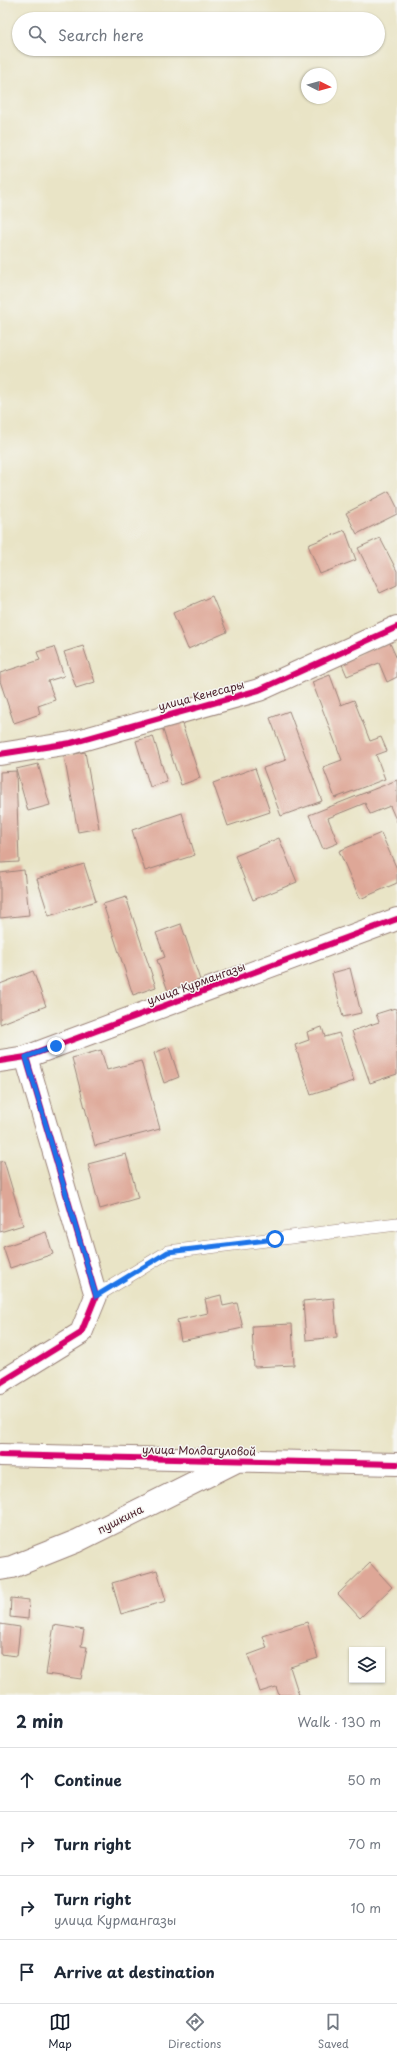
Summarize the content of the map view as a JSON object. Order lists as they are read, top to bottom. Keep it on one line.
{"streets":{"street":["улица Кенесары","улица Курмангазы","улица Молдагуловой","пушкина"]},"crossings":[["улица Молдагуловой","пушкина"]],"north":"right","page":{"search":"Search here","heading":["2 min","Walk · 130 m"],"list":[["Continue","50 m"],["Turn right","70 m"],["Turn right","улица Курмангазы","10 m"],"Arrive at destination"],"nav":["Map","Directions","Saved"]}}
